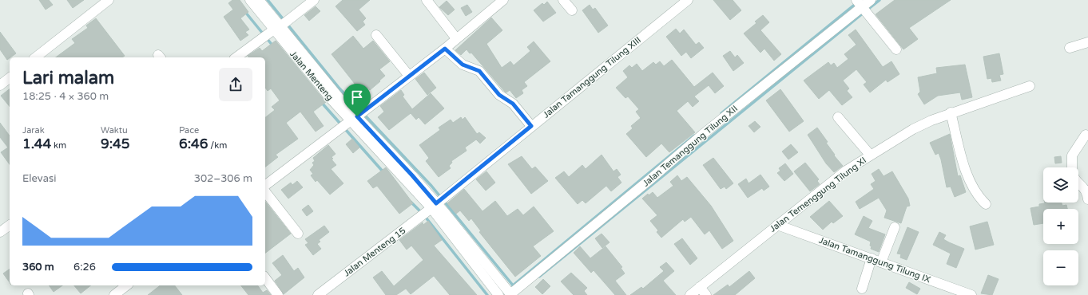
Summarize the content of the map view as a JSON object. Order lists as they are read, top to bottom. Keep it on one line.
{"streets":{"street":["Jalan Tamanggung Tilung XIII","Jalan Temanggung Tilung XII","Jalan Temenggung Tilung XI","Jalan Menteng 15","Jalan Tamanggung Tilung IX"]},"crossings":[["Jalan Tamanggung Tilung XIII","Jalan Menteng 15"],["Jalan Temenggung Tilung XI","Jalan Tamanggung Tilung IX"]],"page":{"heading":["Lari malam","18:25 · 4 × 360 m"],"stats":[["Jarak","1.44 km"],["Waktu","9:45"],["Pace","6:46 /km"]],"chart":["Elevasi","302–306 m"],"map_buttons":["+","−"],"list":[{"name":"360 m","note":"6:26"}]}}
